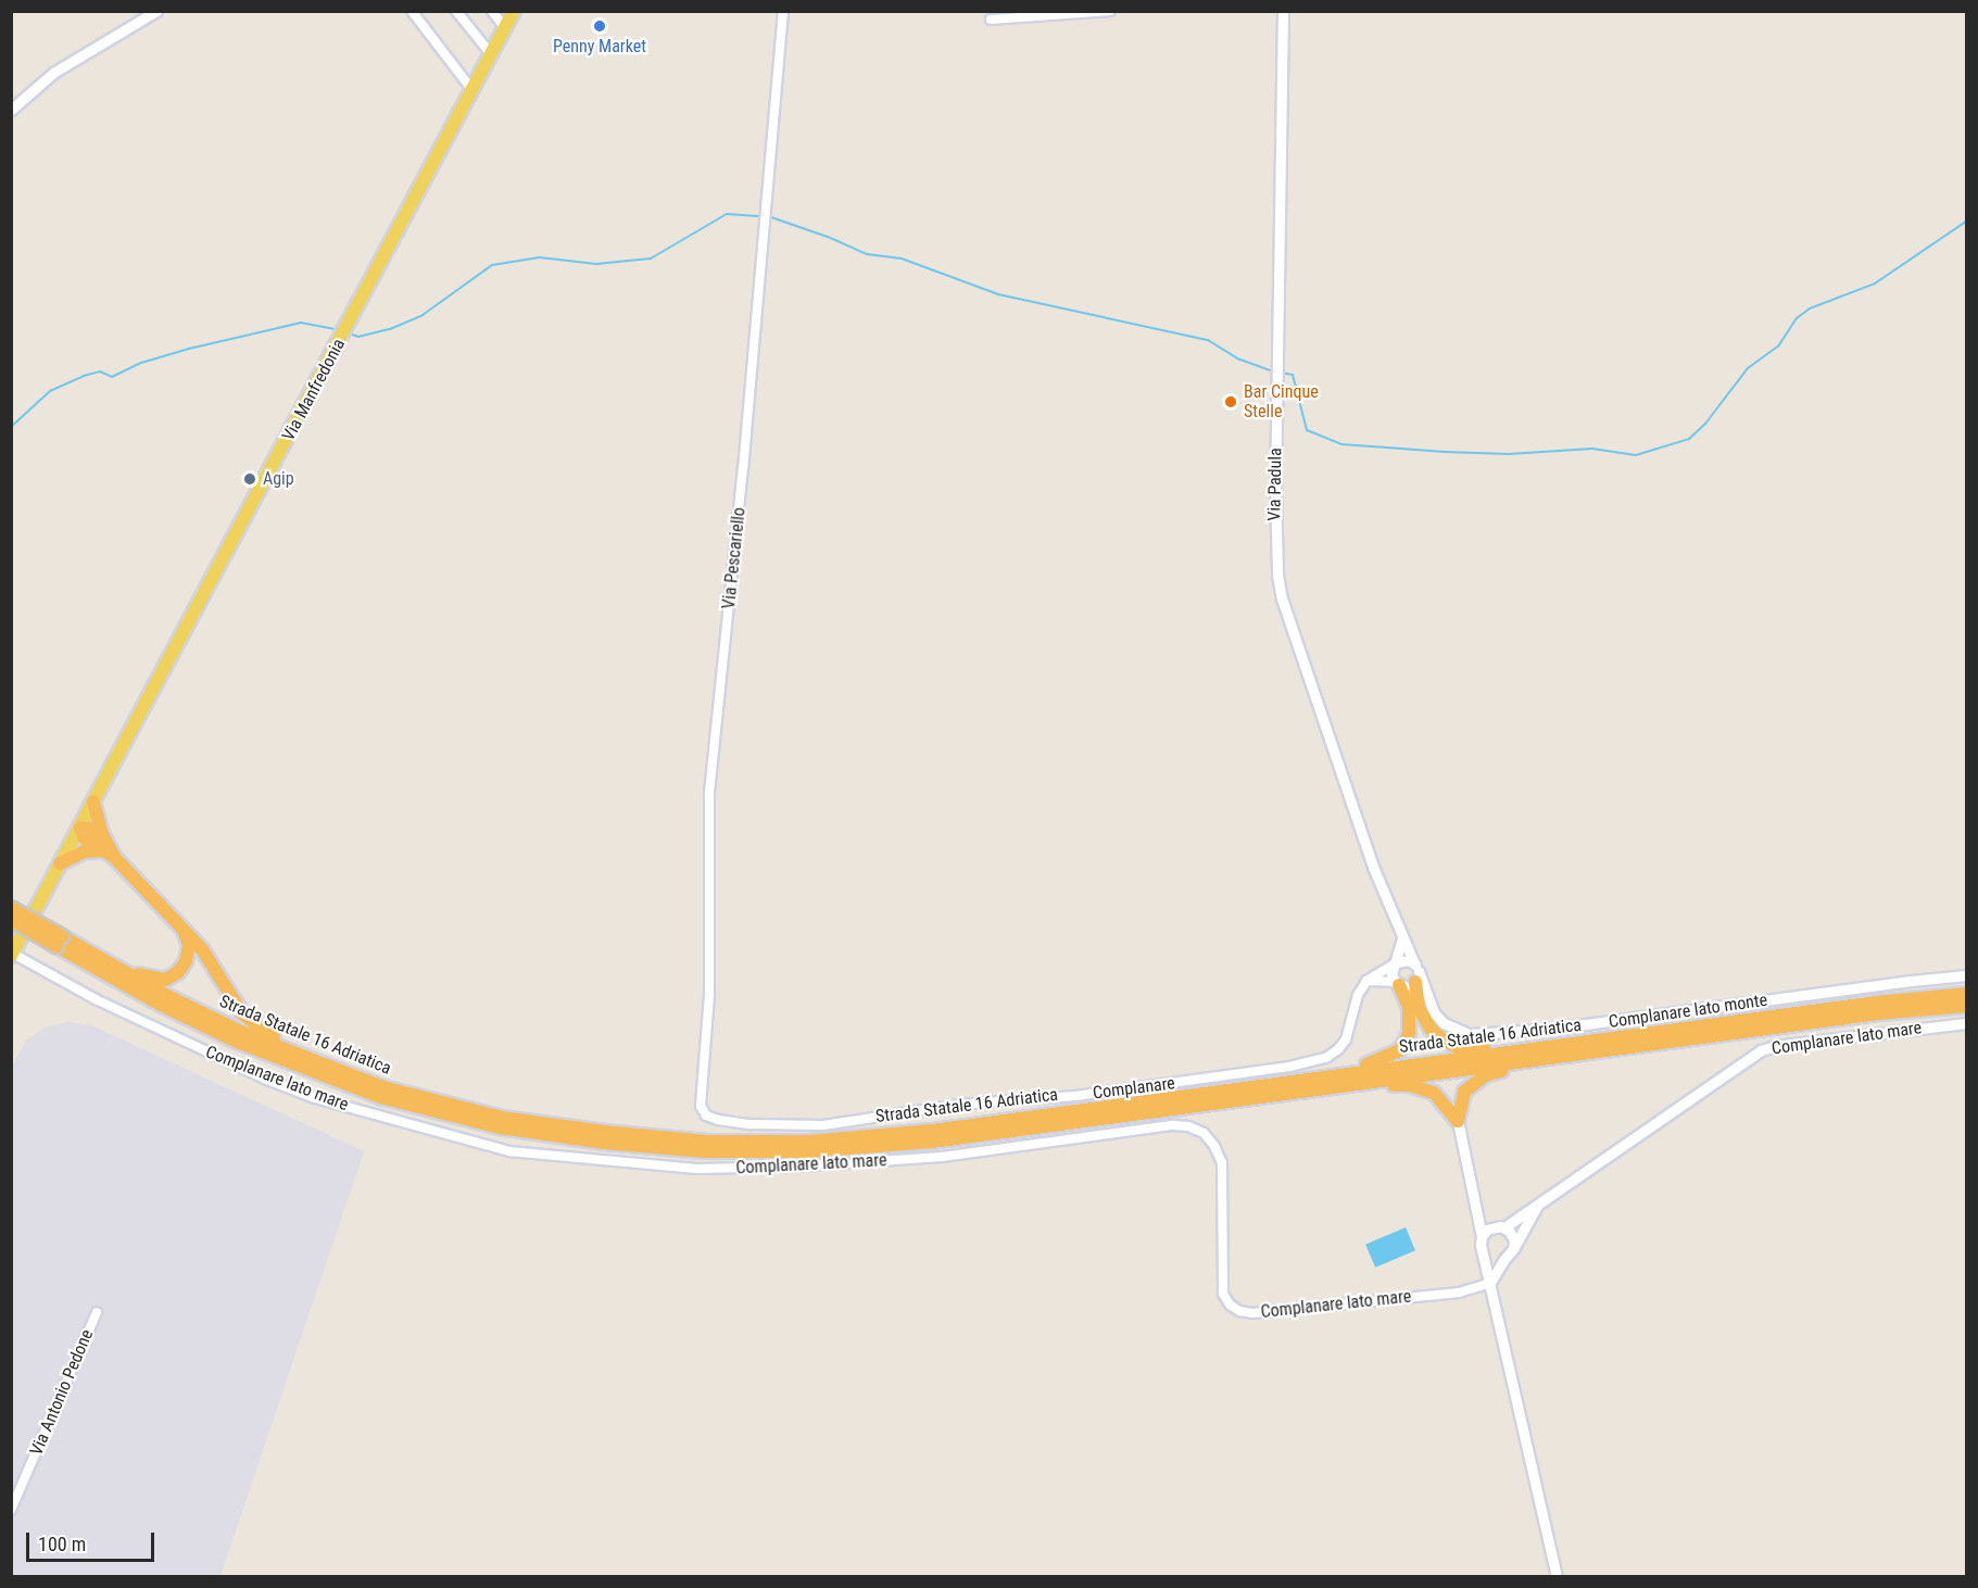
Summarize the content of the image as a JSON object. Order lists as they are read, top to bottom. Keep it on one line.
{"streets":{"highway":["Strada Statale 16 Adriatica"],"main road":["Via Manfredonia"],"street":["Via Padula","Via Pescariello","Complanare lato monte","Complanare lato mare","Complanare","Via Antonio Pedone"]},"crossings":[["Via Manfredonia","Complanare lato mare"],["Via Padula","Complanare lato monte"],["Via Pescariello","Complanare"]],"places":["Penny Market","Bar Cinque Stelle","Agip"],"scale_bar":"100 m"}
